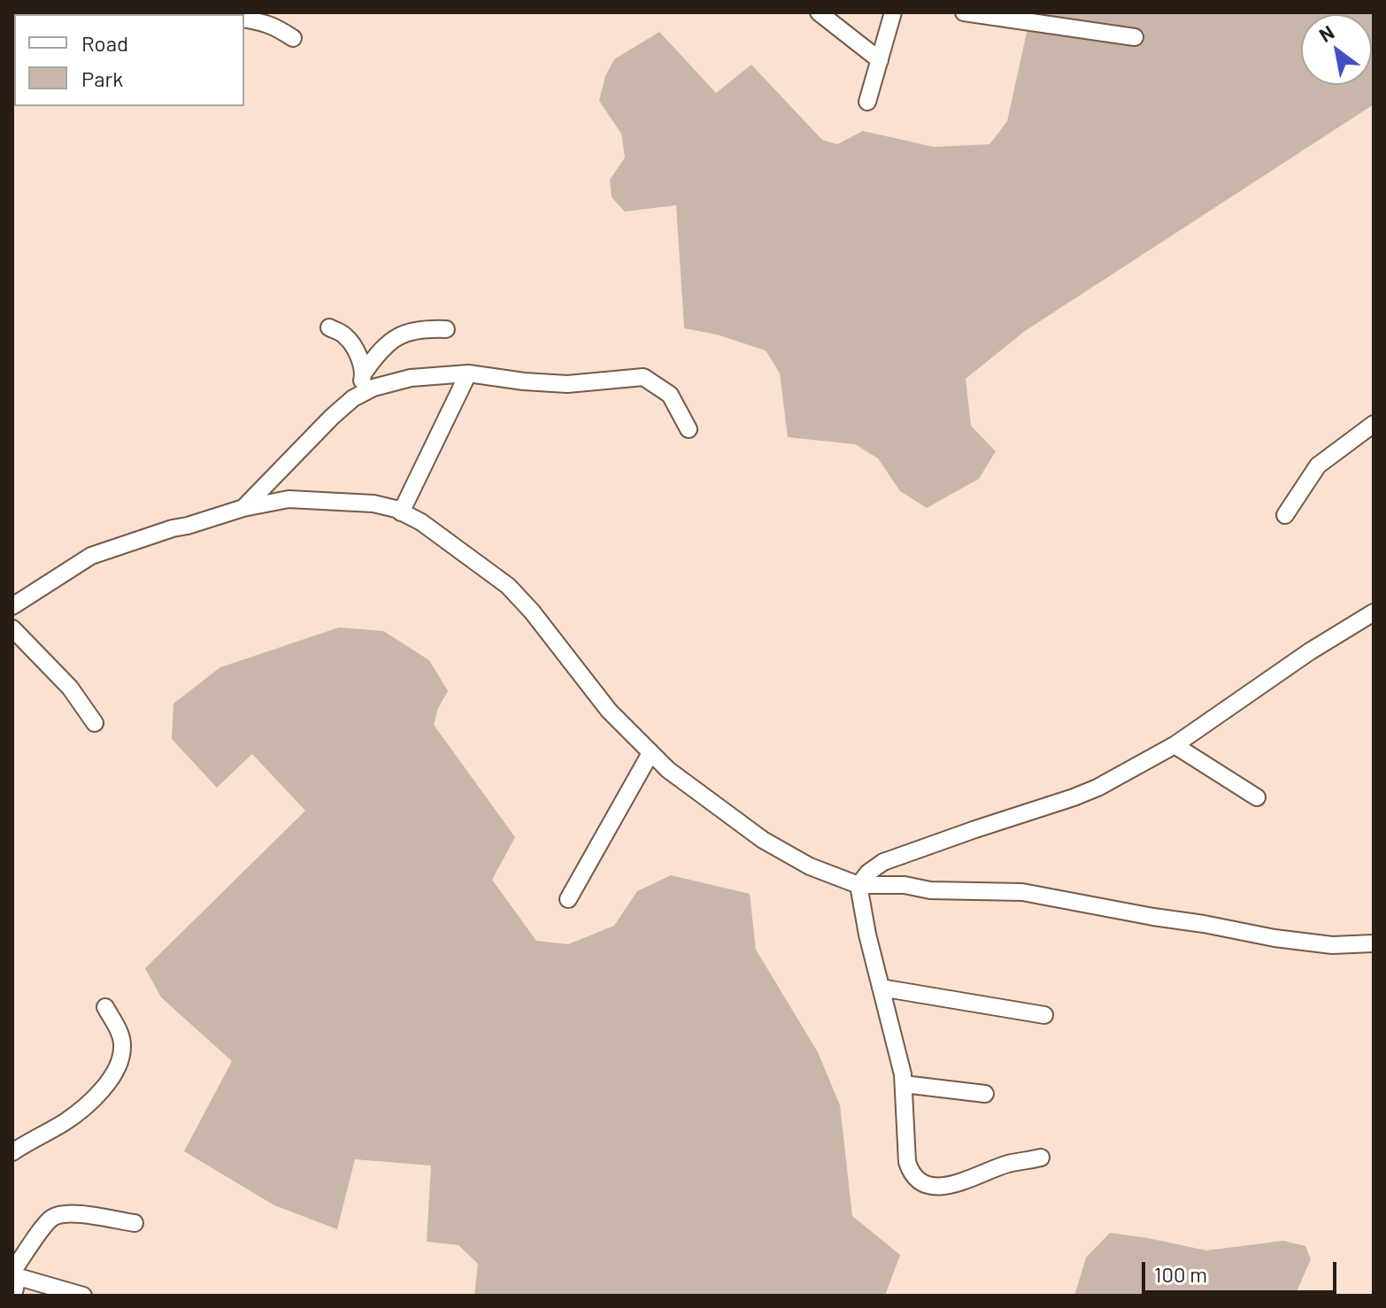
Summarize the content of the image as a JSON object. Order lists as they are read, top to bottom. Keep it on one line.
{"legend":["Road","Park"],"scale_bar":"100 m","north":"top left"}
